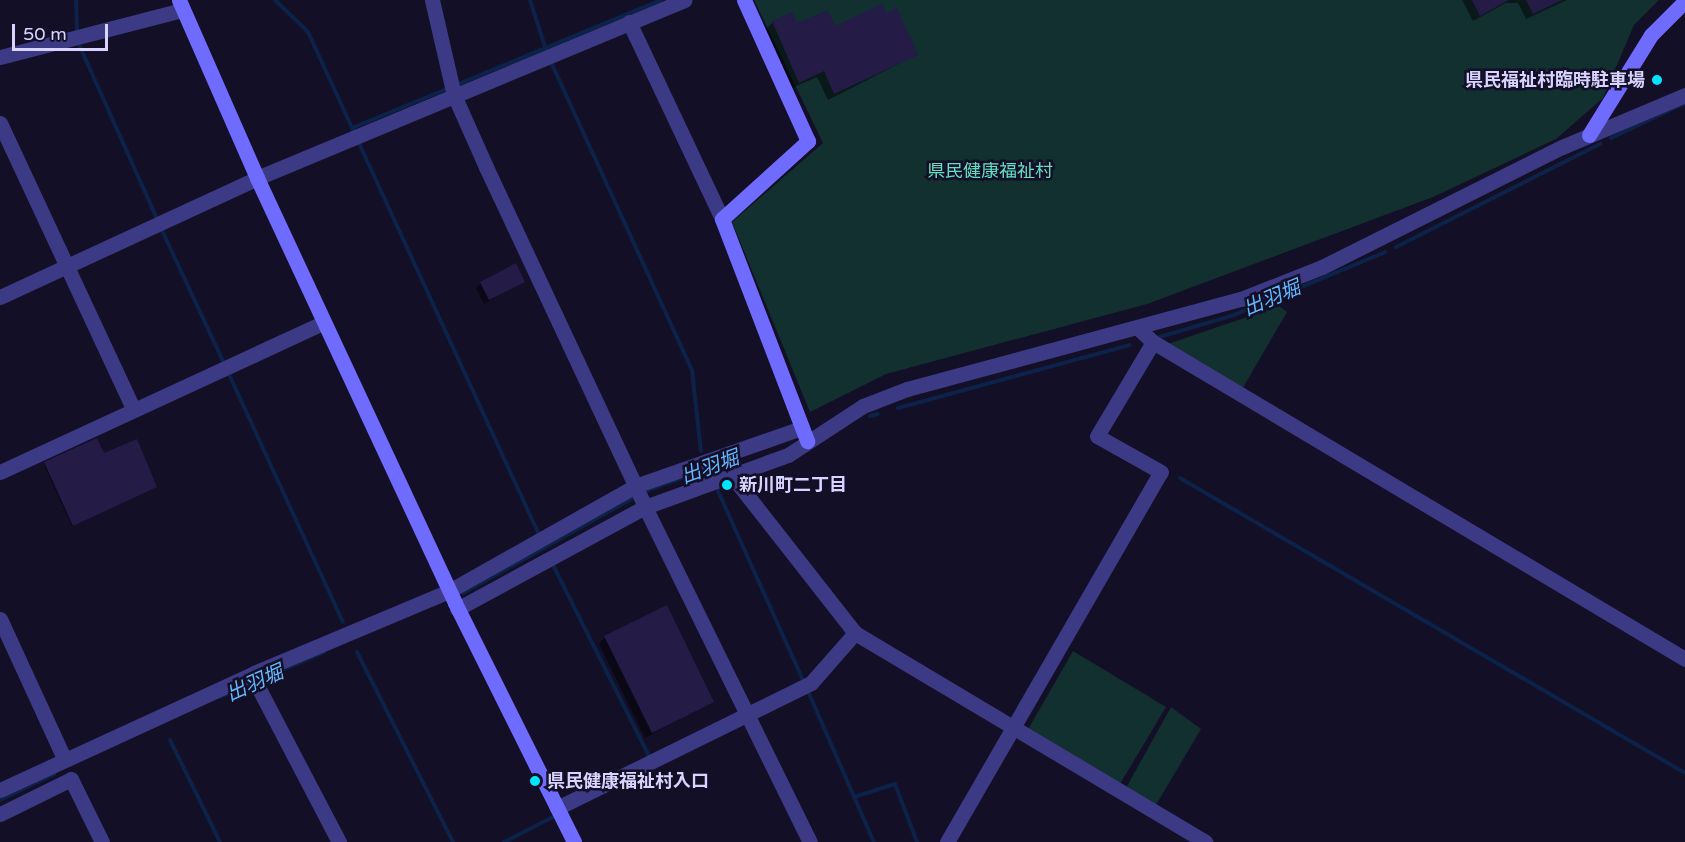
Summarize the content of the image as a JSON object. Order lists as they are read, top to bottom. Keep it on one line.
{"water":["出羽堀"],"parks":["県民健康福祉村"],"places":["県民福祉村臨時駐車場","新川町二丁目","県民健康福祉村入口"],"scale_bar":"50 m"}
